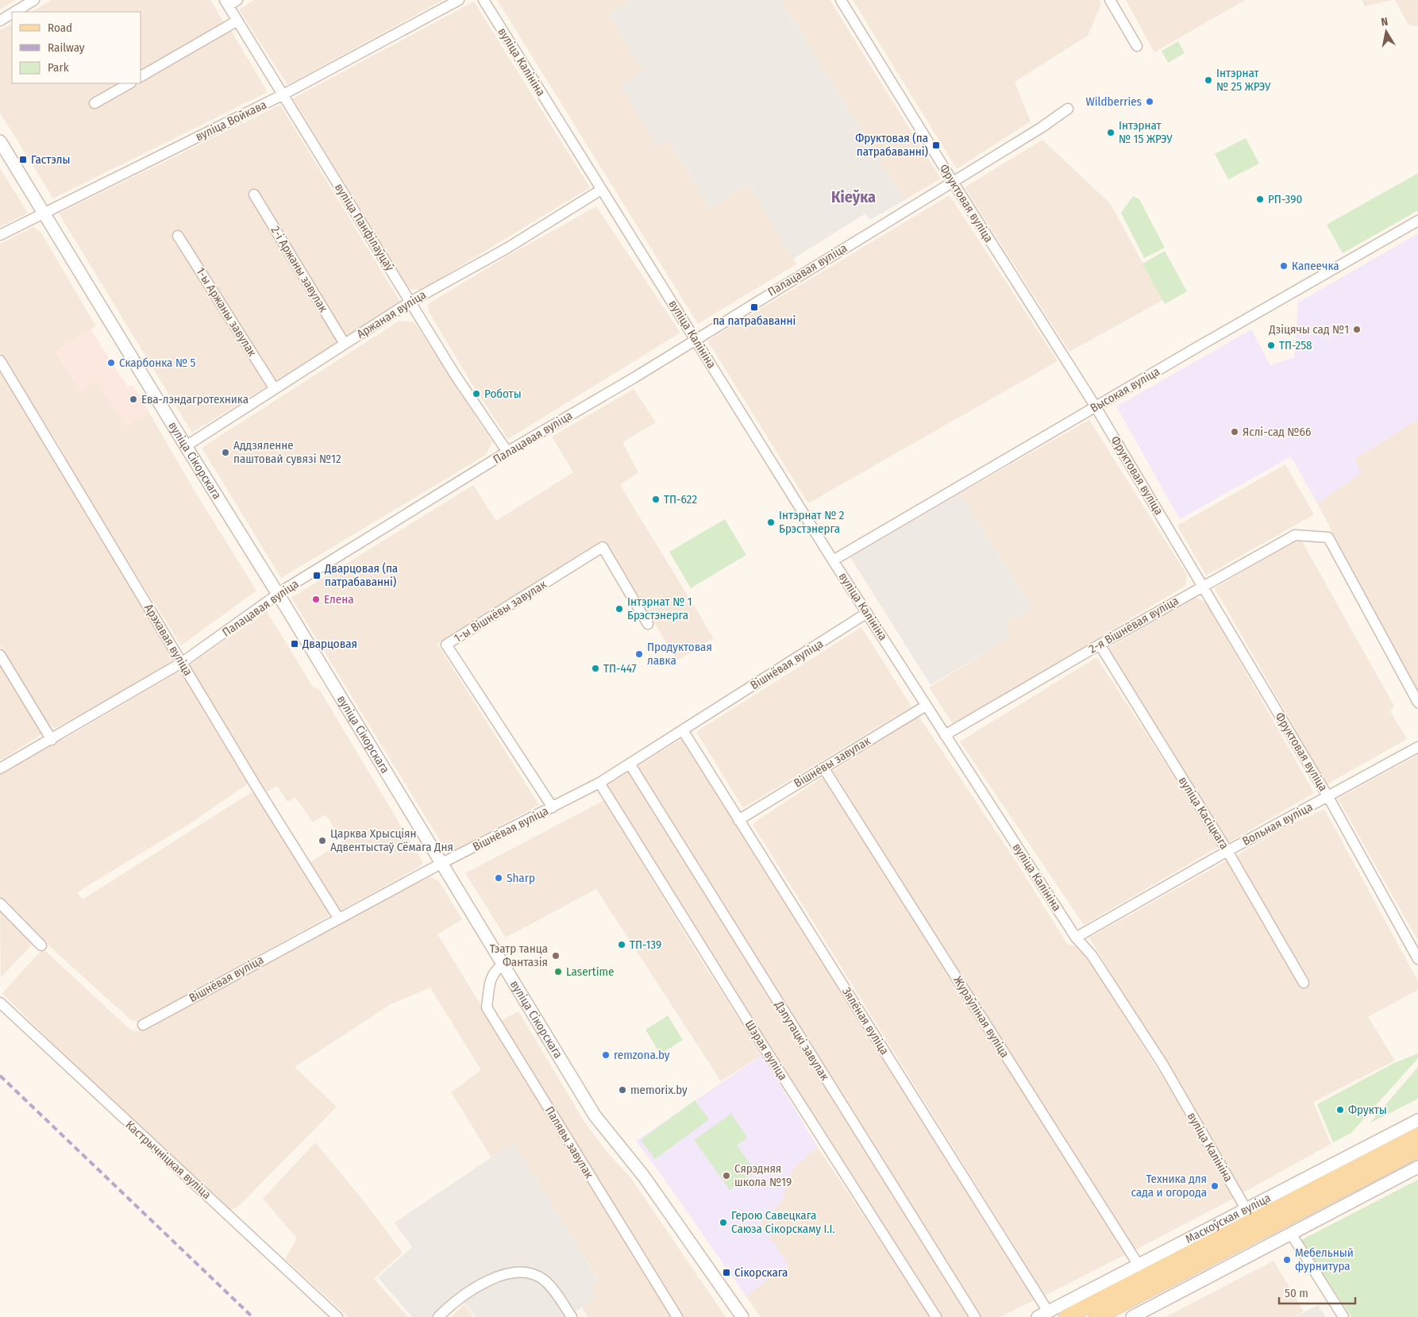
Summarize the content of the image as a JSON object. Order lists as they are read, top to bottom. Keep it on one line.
{"streets":{"main road":["Маскоўская вуліца"],"street":["вуліца Калініна","вуліца Войкава","Фруктовая вуліца","вуліца Панфілаўцаў","2-і Аржаны завулак","Палацавая вуліца","1-ы Аржаны завулак","Аржаная вуліца","Высокая вуліца","вуліца Сікорскага","1-ы Вішнёвы завулак","2-я Вішнёвая вуліца","Арэхавая вуліца","Вішнёвая вуліца","Вішнёвы завулак","вуліца Касіцкага","Вольная вуліца","Жураўліная вуліца","Зялёная вуліца","Дэпутацкі завулак","Шэрая вуліца","Палявы завулак","Кастрычніцкая вуліца"]},"crossings":[["вуліца Калініна","Палацавая вуліца"],["вуліца Калініна","Аржаная вуліца"],["вуліца Калініна","Высокая вуліца"],["вуліца Калініна","2-я Вішнёвая вуліца"],["вуліца Калініна","Вішнёвая вуліца"],["вуліца Калініна","Вішнёвы завулак"],["вуліца Калініна","Вольная вуліца"],["вуліца Калініна","Маскоўская вуліца"],["вуліца Войкава","вуліца Панфілаўцаў"],["вуліца Войкава","вуліца Сікорскага"],["Фруктовая вуліца","Палацавая вуліца"],["Фруктовая вуліца","Высокая вуліца"],["Фруктовая вуліца","2-я Вішнёвая вуліца"],["Фруктовая вуліца","Вольная вуліца"],["вуліца Панфілаўцаў","Палацавая вуліца"],["вуліца Панфілаўцаў","Аржаная вуліца"],["2-і Аржаны завулак","Аржаная вуліца"],["Палацавая вуліца","вуліца Сікорскага"],["Палацавая вуліца","Арэхавая вуліца"],["1-ы Аржаны завулак","Аржаная вуліца"],["Аржаная вуліца","вуліца Сікорскага"],["вуліца Сікорскага","Вішнёвая вуліца"],["вуліца Сікорскага","Палявы завулак"],["1-ы Вішнёвы завулак","Вішнёвая вуліца"],["2-я Вішнёвая вуліца","вуліца Касіцкага"],["Арэхавая вуліца","Вішнёвая вуліца"],["Вішнёвая вуліца","Зялёная вуліца"],["Вішнёвая вуліца","Дэпутацкі завулак"],["Вішнёвая вуліца","Шэрая вуліца"],["Вішнёвы завулак","Жураўліная вуліца"],["Вішнёвы завулак","Зялёная вуліца"],["вуліца Касіцкага","Вольная вуліца"],["Жураўліная вуліца","Маскоўская вуліца"],["Зялёная вуліца","Маскоўская вуліца"]],"districts":["Кіеўка"],"places":{"other":["Інтэрнат № 25 ЖРЭУ","Wildberries","Інтэрнат № 15 ЖРЭУ","РП-390","Капеечка","Дзіцячы сад №1","ТП-258","Скарбонка № 5","Роботы","Ева-лэндагротехника","Яслі-сад №66","Аддзяленне паштовай сувязі №12","ТП-622","Інтэрнат № 2 Брэстэнерга","Елена","Інтэрнат № 1 Брэстэнерга","Продуктовая лавка","ТП-447","Царква Хрысціян Адвентыстаў Сёмага Дня","Sharp","ТП-139","Тэатр танца Фантазія","Lasertime","remzona.by","memorix.by","Фрукты","Сярэдняя школа №19","Техника для сада и огорода","Герою Савецкага Саюза Сікорскаму І.І.","Мебельный фурнитура"],"transit":["Фруктовая (па патрабаванні)","Гастэлы","па патрабаванні","Дварцовая (па патрабаванні)","Дварцовая","Сікорскага"]},"legend":["Road","Railway","Park"],"scale_bar":"50 m","north":"top"}
